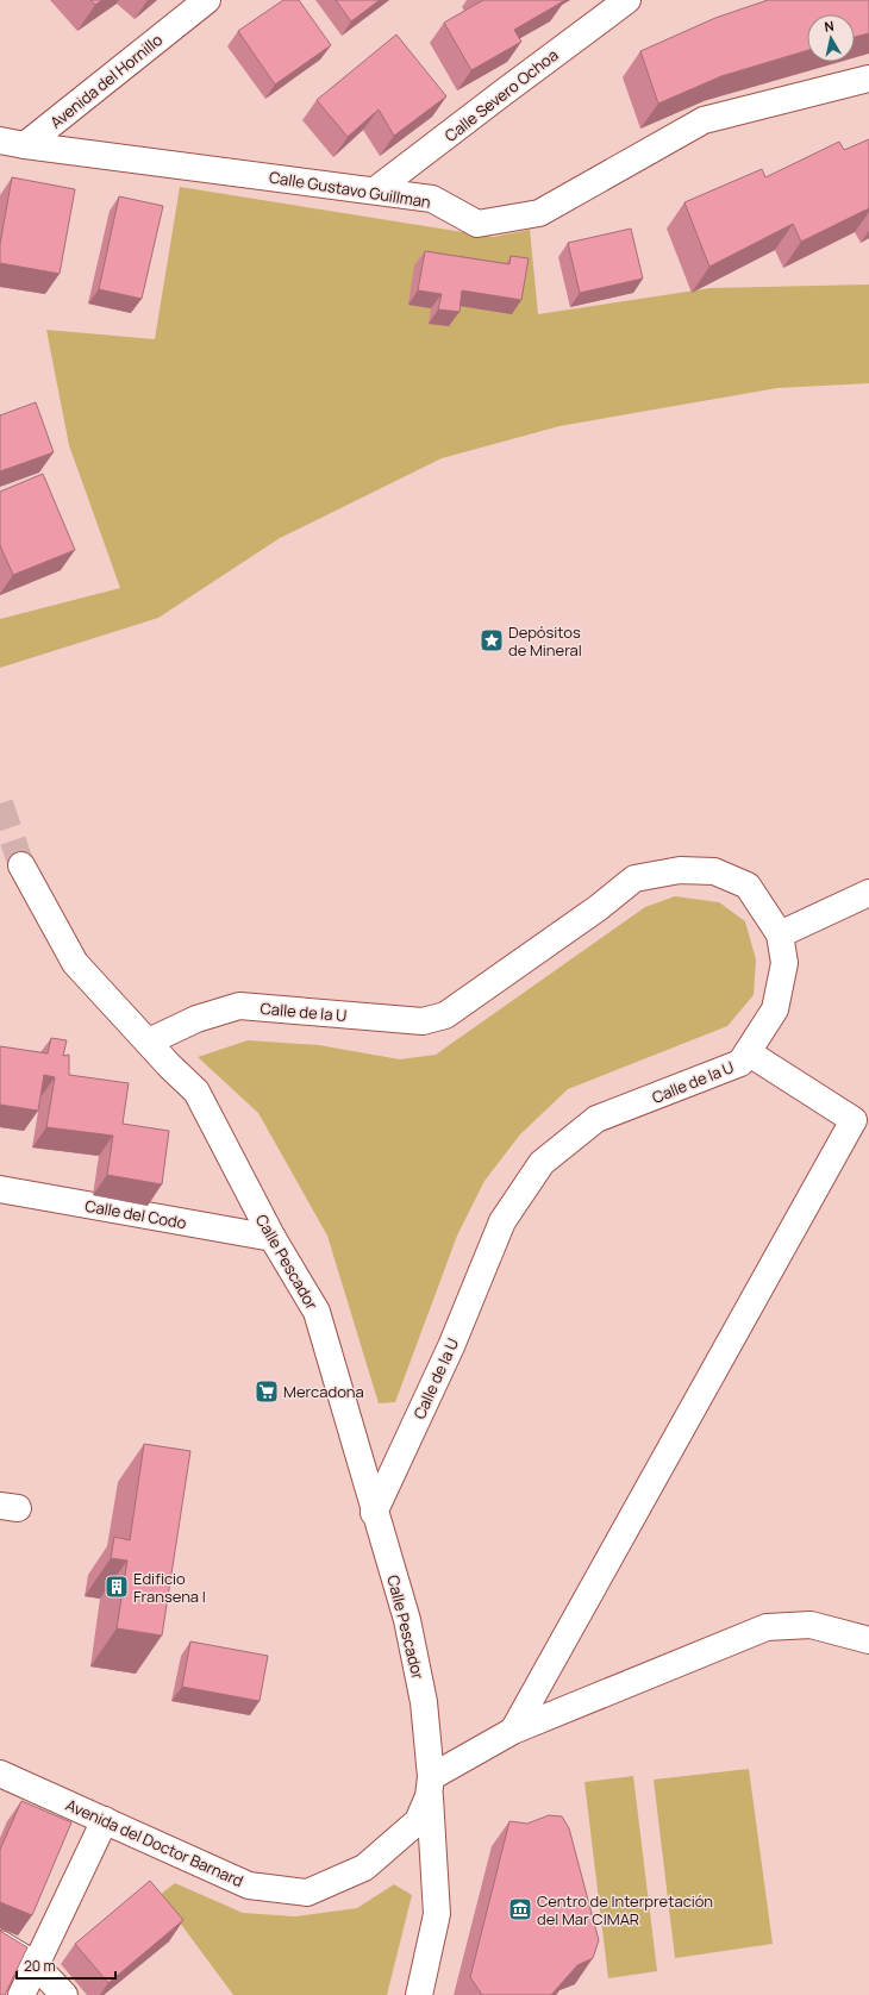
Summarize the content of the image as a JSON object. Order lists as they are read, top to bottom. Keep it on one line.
{"streets":{"street":["Avenida del Hornillo","Calle Severo Ochoa","Calle Gustavo Guillman","Calle de la U","Calle del Codo","Calle Pescador","Avenida del Doctor Barnard"]},"crossings":[["Avenida del Hornillo","Calle Gustavo Guillman"],["Calle Severo Ochoa","Calle Gustavo Guillman"],["Calle de la U","Calle Pescador"],["Calle del Codo","Calle Pescador"],["Calle Pescador","Avenida del Doctor Barnard"]],"places":{"place":["Depósitos de Mineral"],"supermarket":["Mercadona"],"building":["Edificio Fransena I"],"museum":["Centro de Interpretación del Mar CIMAR"]},"scale_bar":"20 m","north":"top"}
